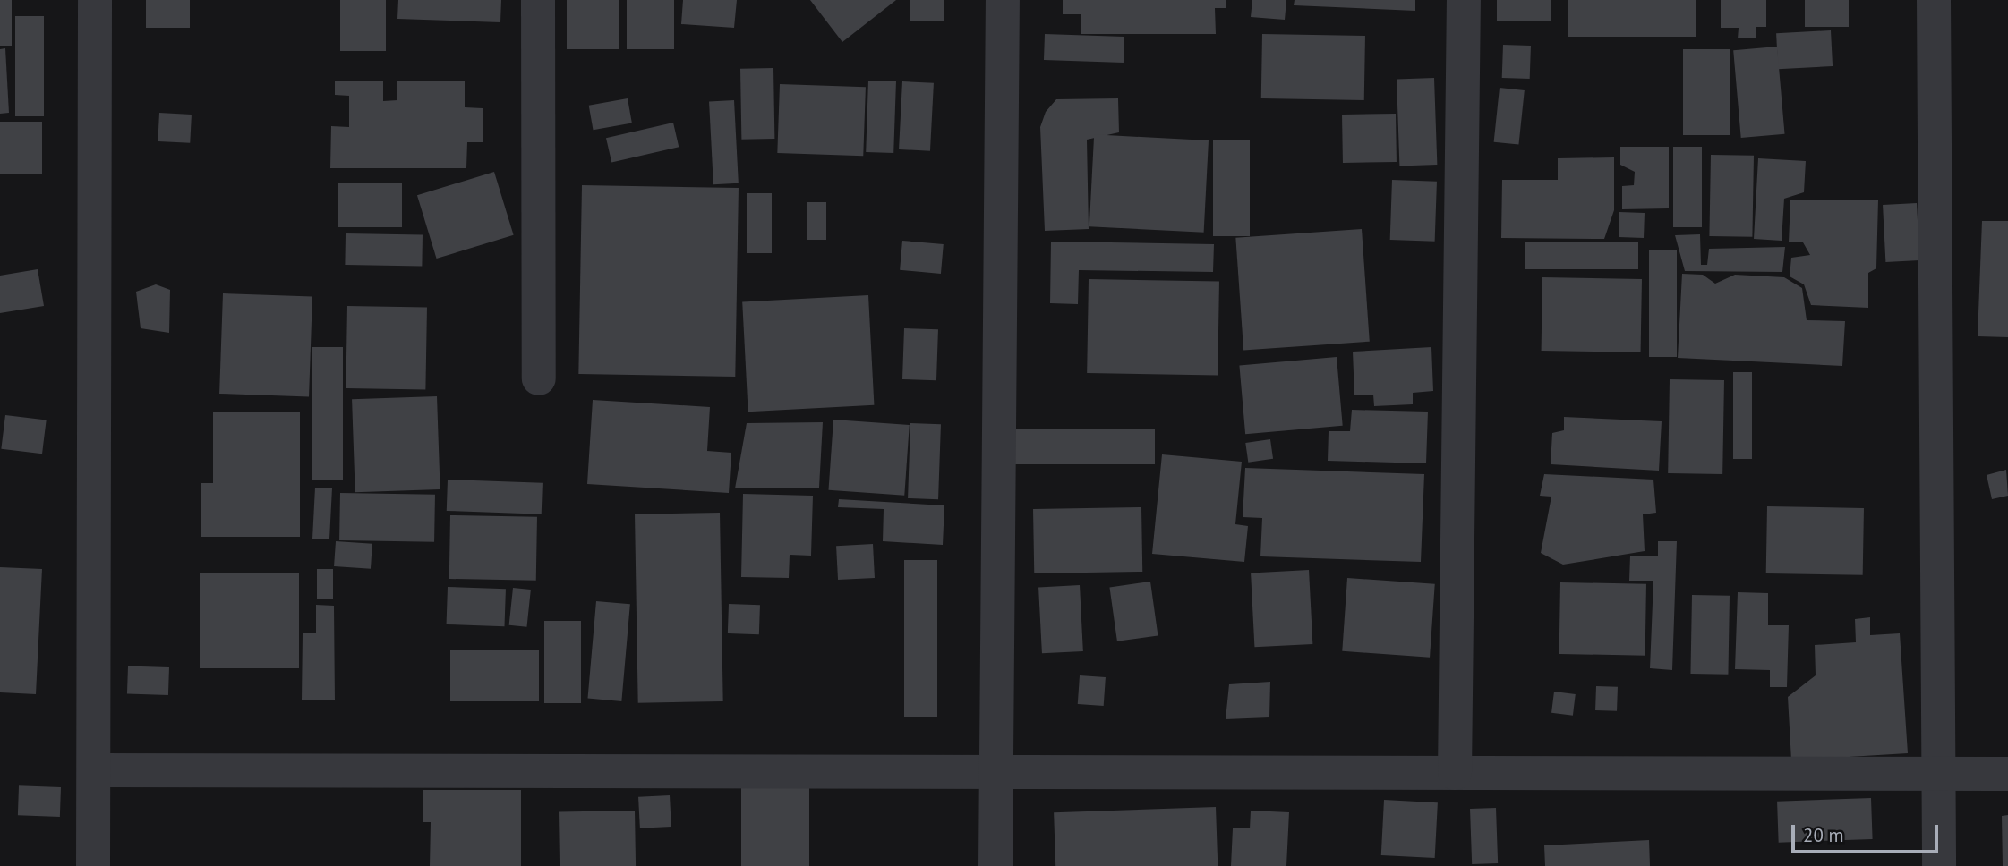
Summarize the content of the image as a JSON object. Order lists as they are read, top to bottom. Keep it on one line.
{"scale_bar":"20 m"}
